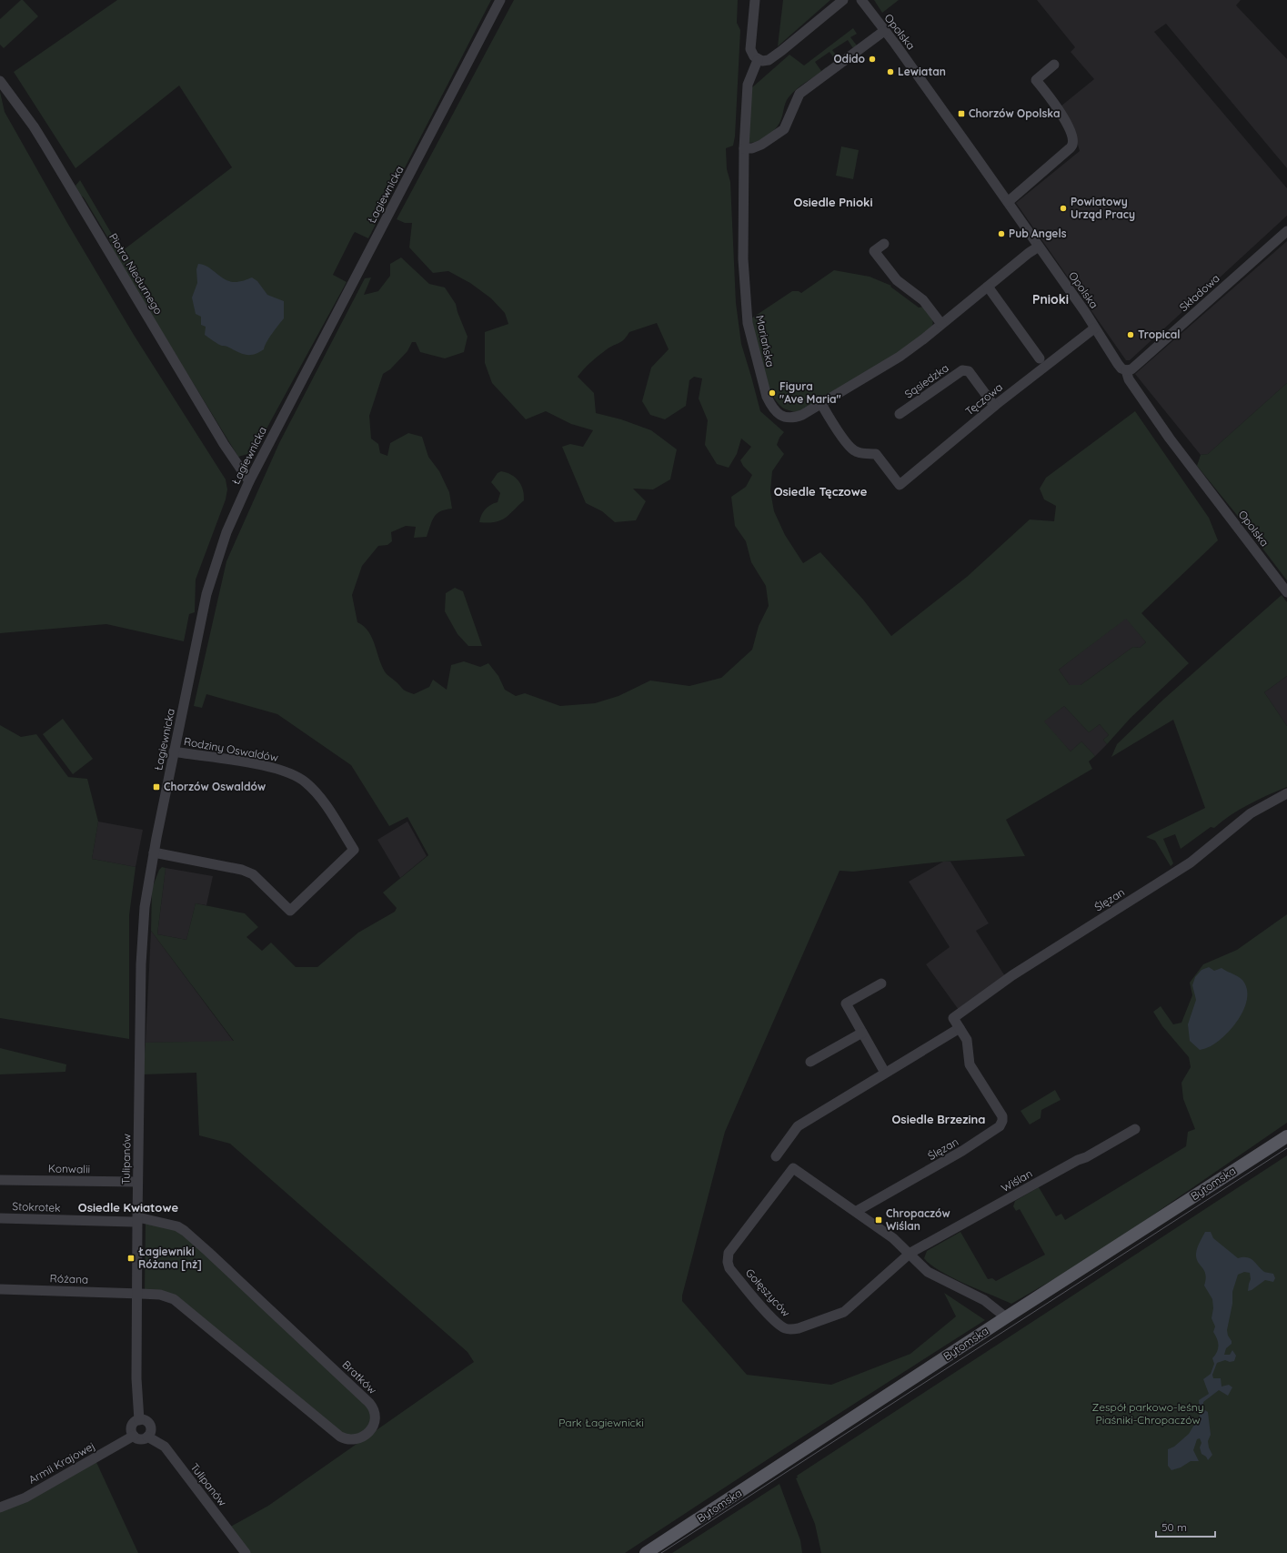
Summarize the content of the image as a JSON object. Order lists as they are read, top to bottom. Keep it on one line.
{"streets":{"main road":["Bytomska"],"street":["Opolska","Łagiewnicka","Piotra Niedurnego","Składowa","Mariańska","Sąsiedzka","Tęczowa","Rodziny Oswaldów","Ślęzan","Tulipanów","Konwalii","Wiślan","Stokrotek","Różana","Gołęszyców","Bratków","Armii Krajowej"]},"crossings":[["Opolska","Składowa"],["Opolska","Mariańska"],["Opolska","Tęczowa"],["Łagiewnicka","Piotra Niedurnego"],["Łagiewnicka","Rodziny Oswaldów"],["Łagiewnicka","Tulipanów"],["Mariańska","Tęczowa"],["Sąsiedzka","Tęczowa"],["Ślęzan","Gołęszyców"],["Tulipanów","Konwalii"],["Tulipanów","Stokrotek"],["Tulipanów","Różana"],["Tulipanów","Bratków"],["Tulipanów","Armii Krajowej"],["Wiślan","Gołęszyców"],["Stokrotek","Bratków"],["Różana","Bratków"]],"districts":["Osiedle Pnioki","Pnioki","Osiedle Tęczowe","Osiedle Brzezina","Osiedle Kwiatowe"],"parks":["Zespół parkowo-leśny Piaśniki-Chropaczów","Park Łagiewnicki"],"places":{"other":["Odido","Lewiatan","Powiatowy Urząd Pracy","Pub Angels","Tropical","Figura \"Ave Maria\""],"transit":["Chorzów Opolska","Chorzów Oswaldów","Chropaczów Wiślan","Łagiewniki Różana [nż]"]},"scale_bar":"50 m"}
